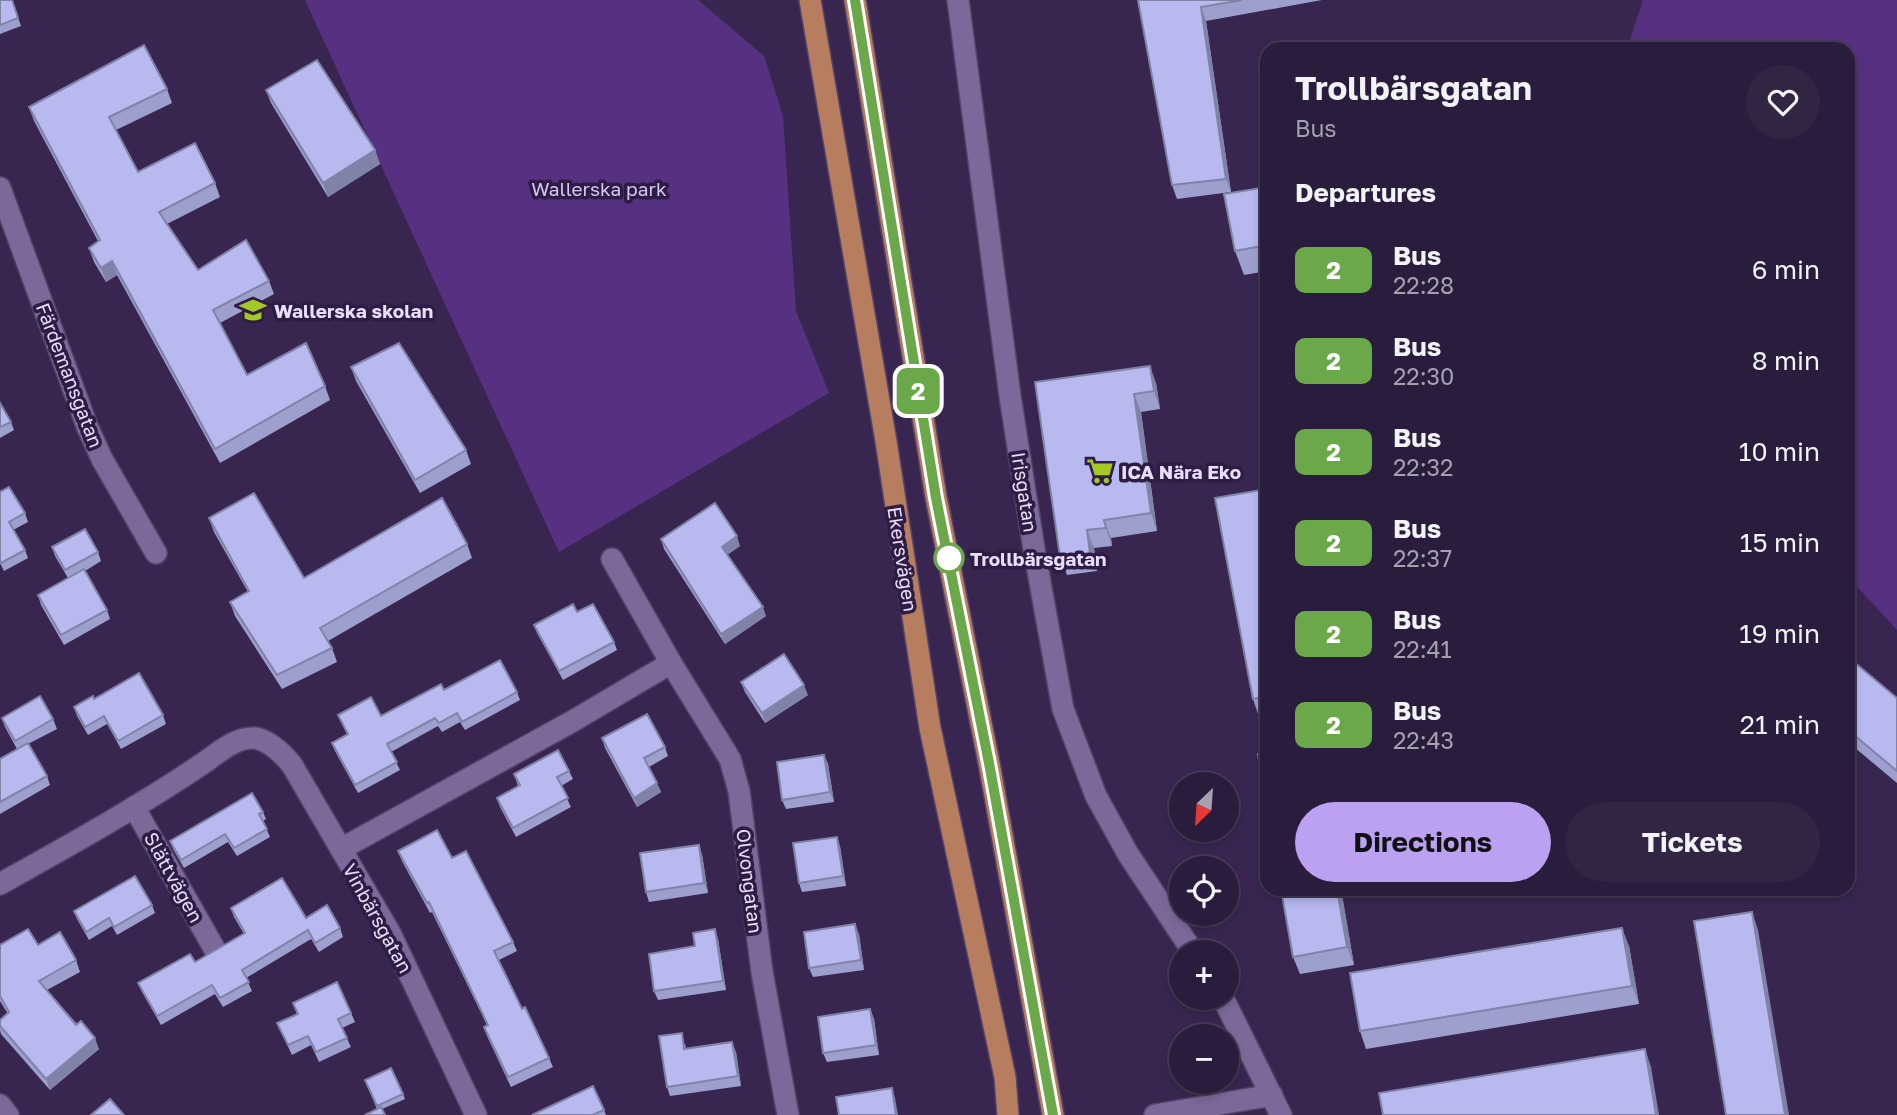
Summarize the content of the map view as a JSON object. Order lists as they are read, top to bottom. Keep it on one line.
{"streets":{"main road":["Ekersvägen"],"street":["Färdemansgatan","Irisgatan","Slättvägen","Olvongatan","Vinbärsgatan"]},"crossings":[["Slättvägen","Vinbärsgatan"]],"parks":["Wallerska park"],"places":{"school or university":["Wallerska skolan"],"supermarket":["ICA Nära Eko"],"other":["Trollbärsgatan"]},"lines":["bus line 2"],"north":"bottom left","page":{"on_map":"2","heading":[["Trollbärsgatan","Bus"],"Departures"],"list":[{"mark":"2","name":"Bus","note":"22:28","value":"6 min"},{"mark":"2","name":"Bus","note":"22:30","value":"8 min"},{"mark":"2","name":"Bus","note":"22:32","value":"10 min"},{"mark":"2","name":"Bus","note":"22:37","value":"15 min"},{"mark":"2","name":"Bus","note":"22:41","value":"19 min"},{"mark":"2","name":"Bus","note":"22:43","value":"21 min"}],"map_buttons":["+","−"],"buttons":["Directions","Tickets"]}}
